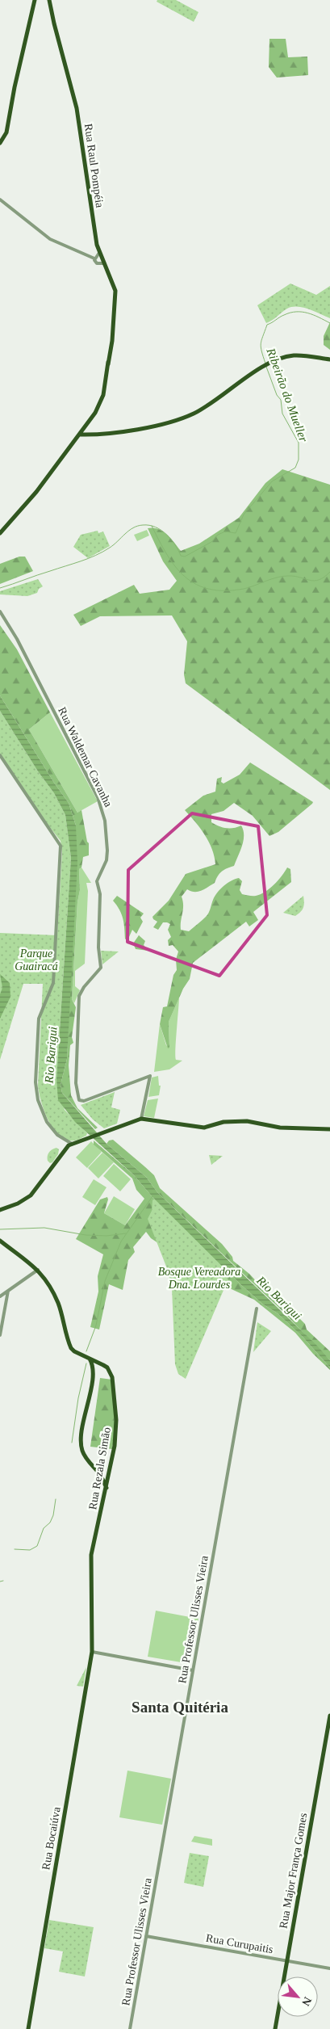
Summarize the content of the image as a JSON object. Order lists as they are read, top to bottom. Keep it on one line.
{"streets":{"main road":["Rua Raul Pompéia","Rua Rezala Simão","Rua Bocaiúva","Rua Major França Gomes"],"street":["Rua Waldemar Cavanha","Rua Professor Ulisses Vieira","Rua Curupaitis"]},"crossings":[["Rua Rezala Simão","Rua Bocaiúva"],["Rua Professor Ulisses Vieira","Rua Curupaitis"],["Rua Major França Gomes","Rua Curupaitis"]],"districts":["Santa Quitéria"],"water":["Ribeirão do Mueller","Rio Barigui"],"parks":["Parque Guairacá","Bosque Vereadora Dna. Lourdes"],"north":"bottom right"}
